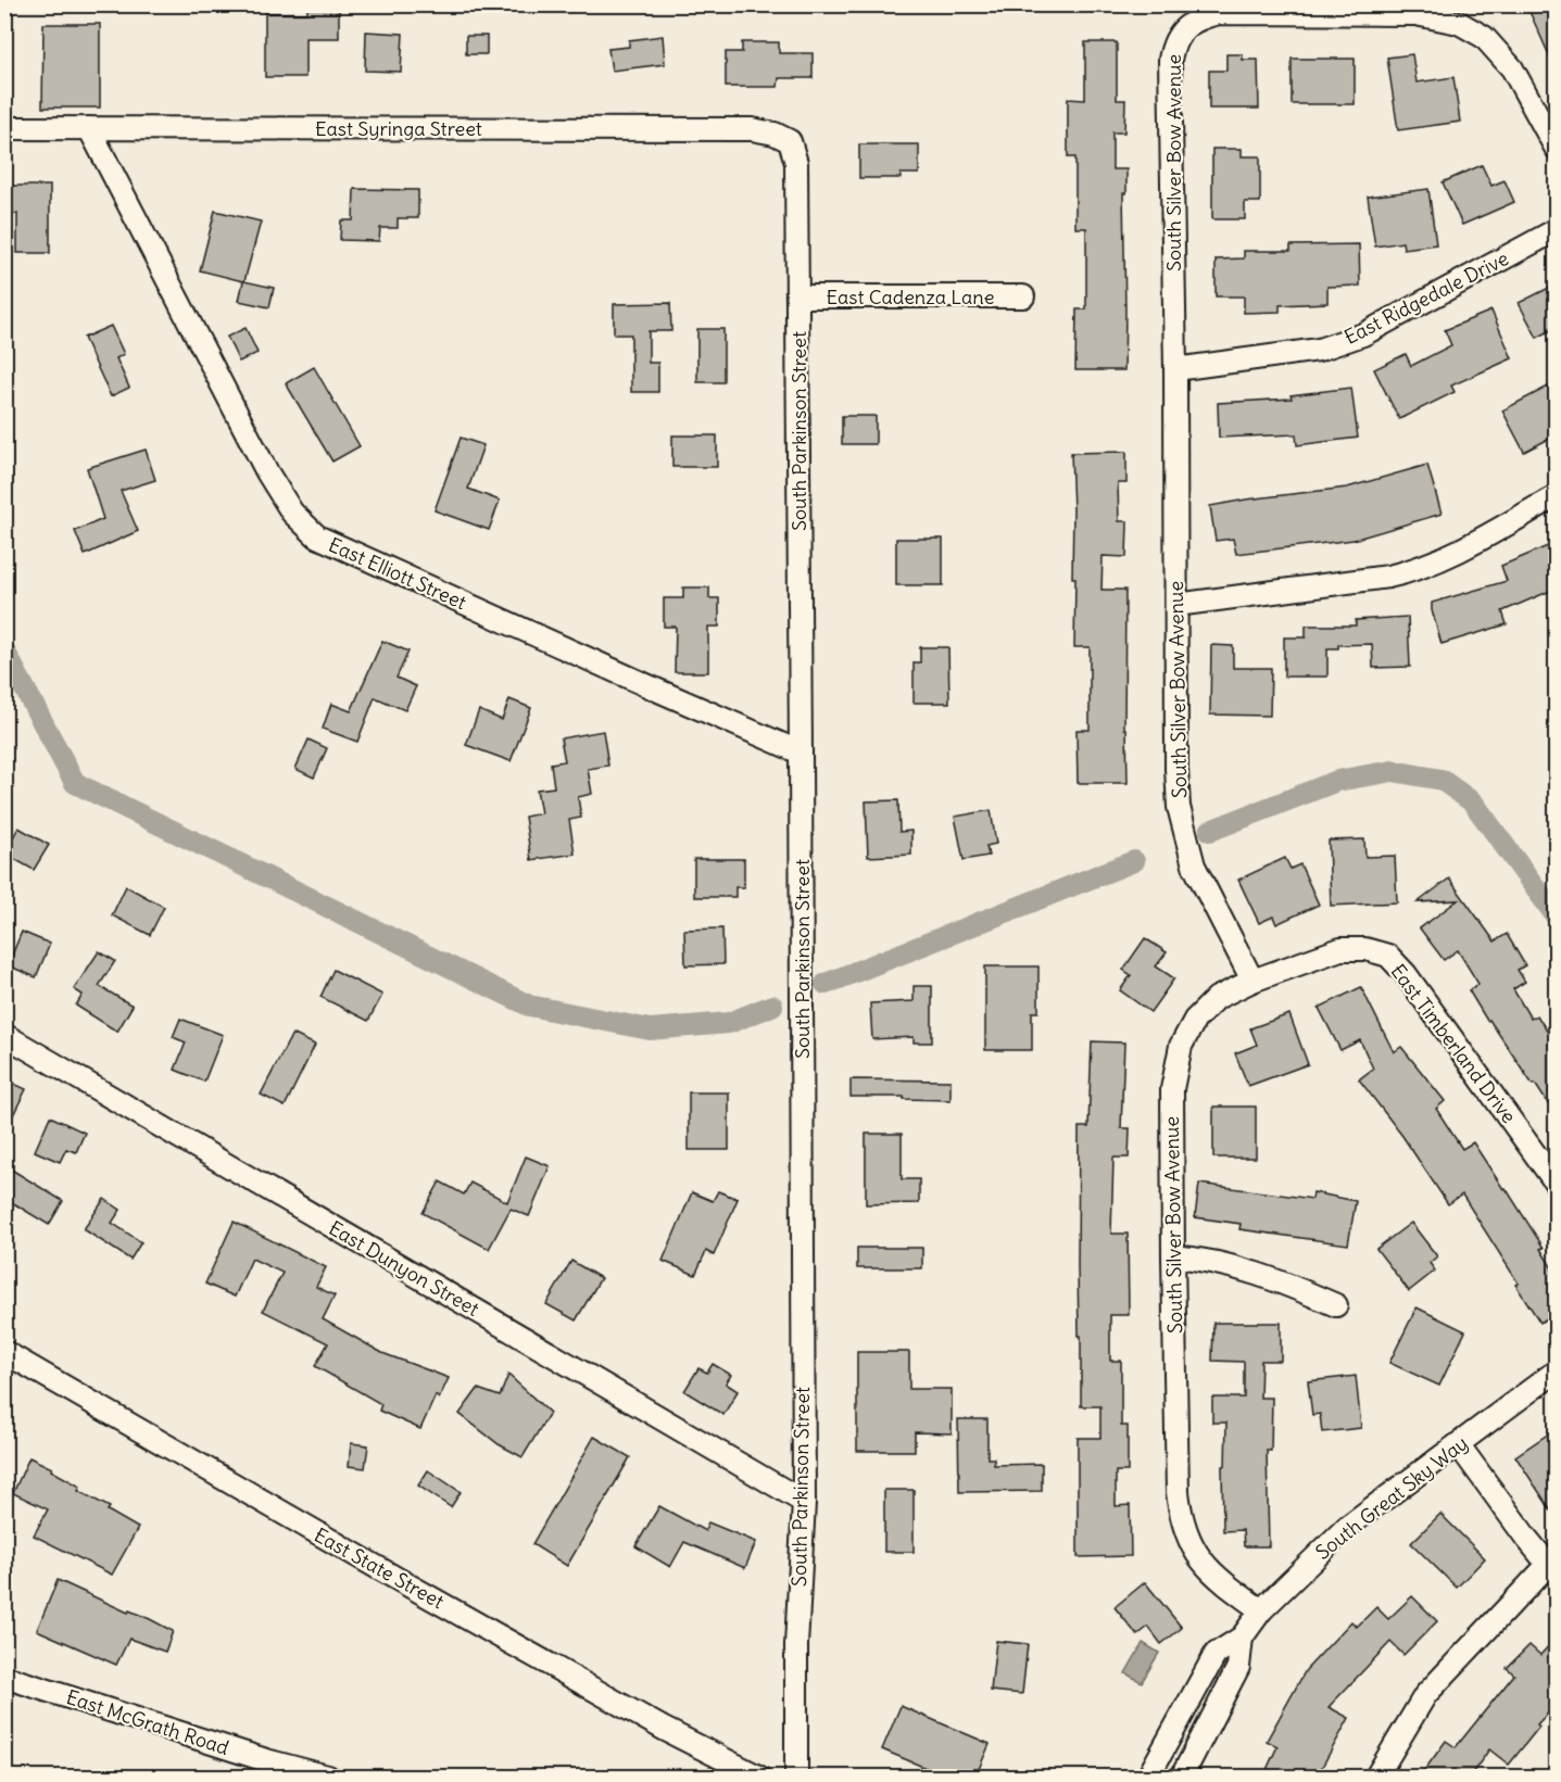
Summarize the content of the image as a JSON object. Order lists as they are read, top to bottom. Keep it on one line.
{"streets":{"street":["East Syringa Street","South Silver Bow Avenue","East Cadenza Lane","East Ridgedale Drive","South Parkinson Street","East Elliott Street","East Timberland Drive","East Dunyon Street","South Great Sky Way","East State Street","East McGrath Road"]},"crossings":[["East Syringa Street","South Parkinson Street"],["East Syringa Street","East Elliott Street"],["South Silver Bow Avenue","East Ridgedale Drive"],["South Silver Bow Avenue","East Timberland Drive"],["South Silver Bow Avenue","South Great Sky Way"],["East Cadenza Lane","South Parkinson Street"],["South Parkinson Street","East Elliott Street"],["South Parkinson Street","East Dunyon Street"]]}
